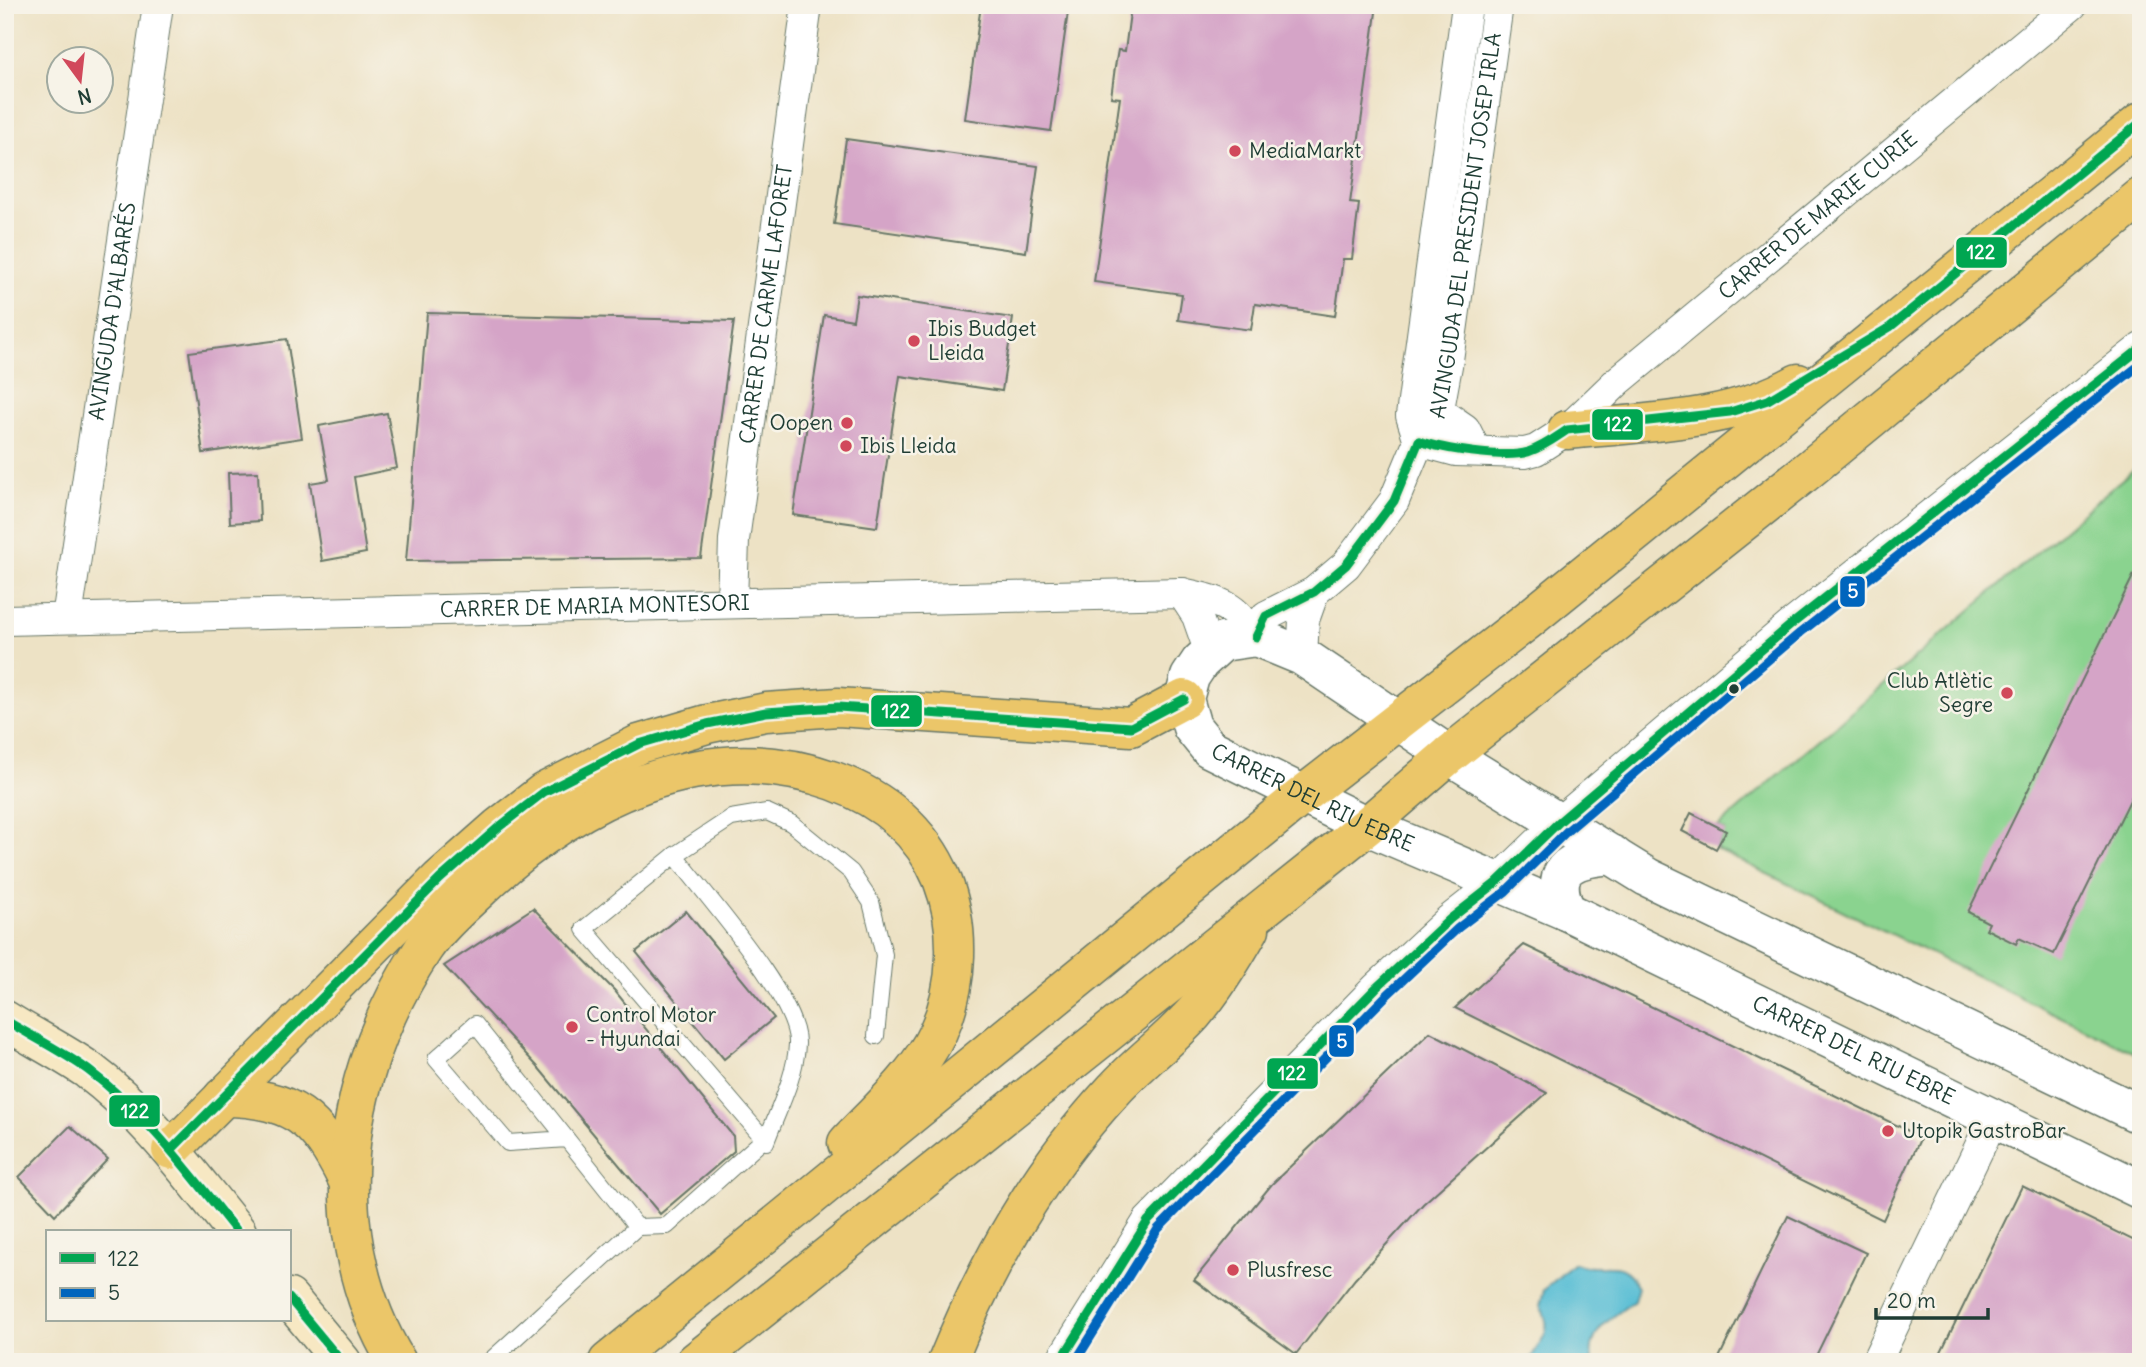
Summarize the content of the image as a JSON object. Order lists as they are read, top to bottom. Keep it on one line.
{"streets":{"street":["CARRER DE MARIE CURIE","AVINGUDA DEL PRESIDENT JOSEP IRLA","CARRER DE CARME LAFORET","AVINGUDA D'ALBARÉS","CARRER DE MARIA MONTESORI","CARRER DEL RIU EBRE"]},"crossings":[["CARRER DE MARIE CURIE","AVINGUDA DEL PRESIDENT JOSEP IRLA"],["AVINGUDA DEL PRESIDENT JOSEP IRLA","CARRER DE MARIA MONTESORI"],["CARRER DE CARME LAFORET","CARRER DE MARIA MONTESORI"],["AVINGUDA D'ALBARÉS","CARRER DE MARIA MONTESORI"]],"places":["MediaMarkt","Ibis Budget Lleida","Oopen","Ibis Lleida","Club Atlètic Segre","Control Motor - Hyundai","Utopik GastroBar","Plusfresc"],"lines":["transit line 122","transit line 5"],"legend":["122","5"],"scale_bar":"20 m","north":"bottom"}
